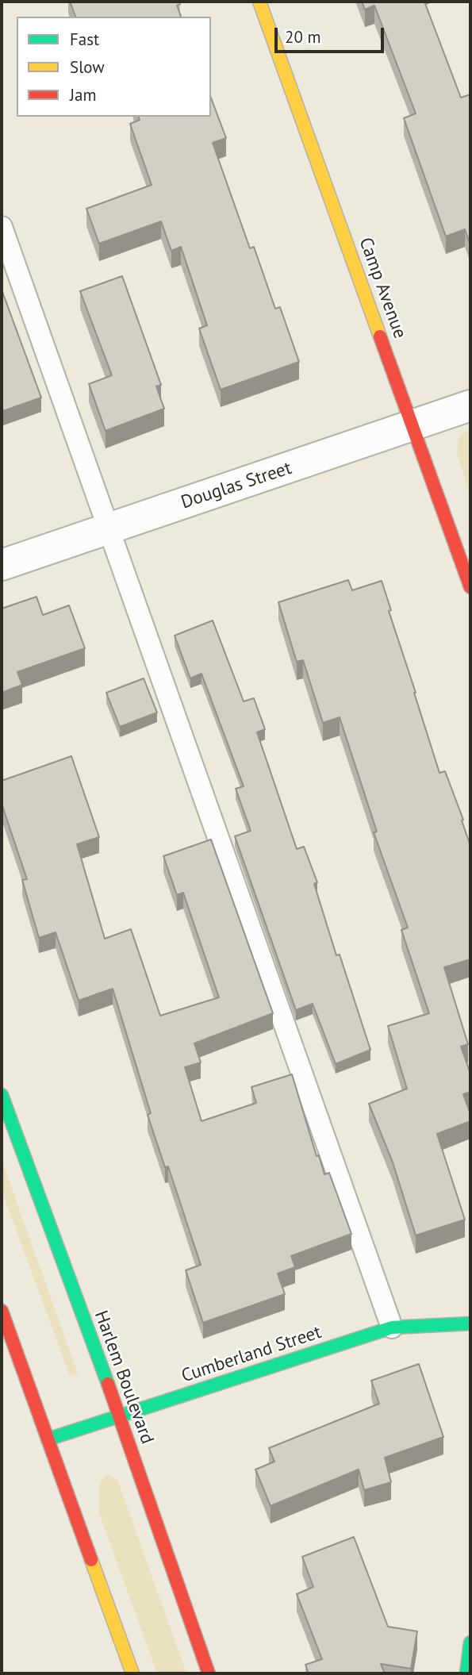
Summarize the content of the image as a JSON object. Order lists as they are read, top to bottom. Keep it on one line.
{"streets":{"street":["Camp Avenue","Douglas Street","Cumberland Street","Harlem Boulevard"]},"crossings":[["Camp Avenue","Douglas Street"],["Cumberland Street","Harlem Boulevard"]],"legend":["Fast","Slow","Jam"],"scale_bar":"20 m"}
